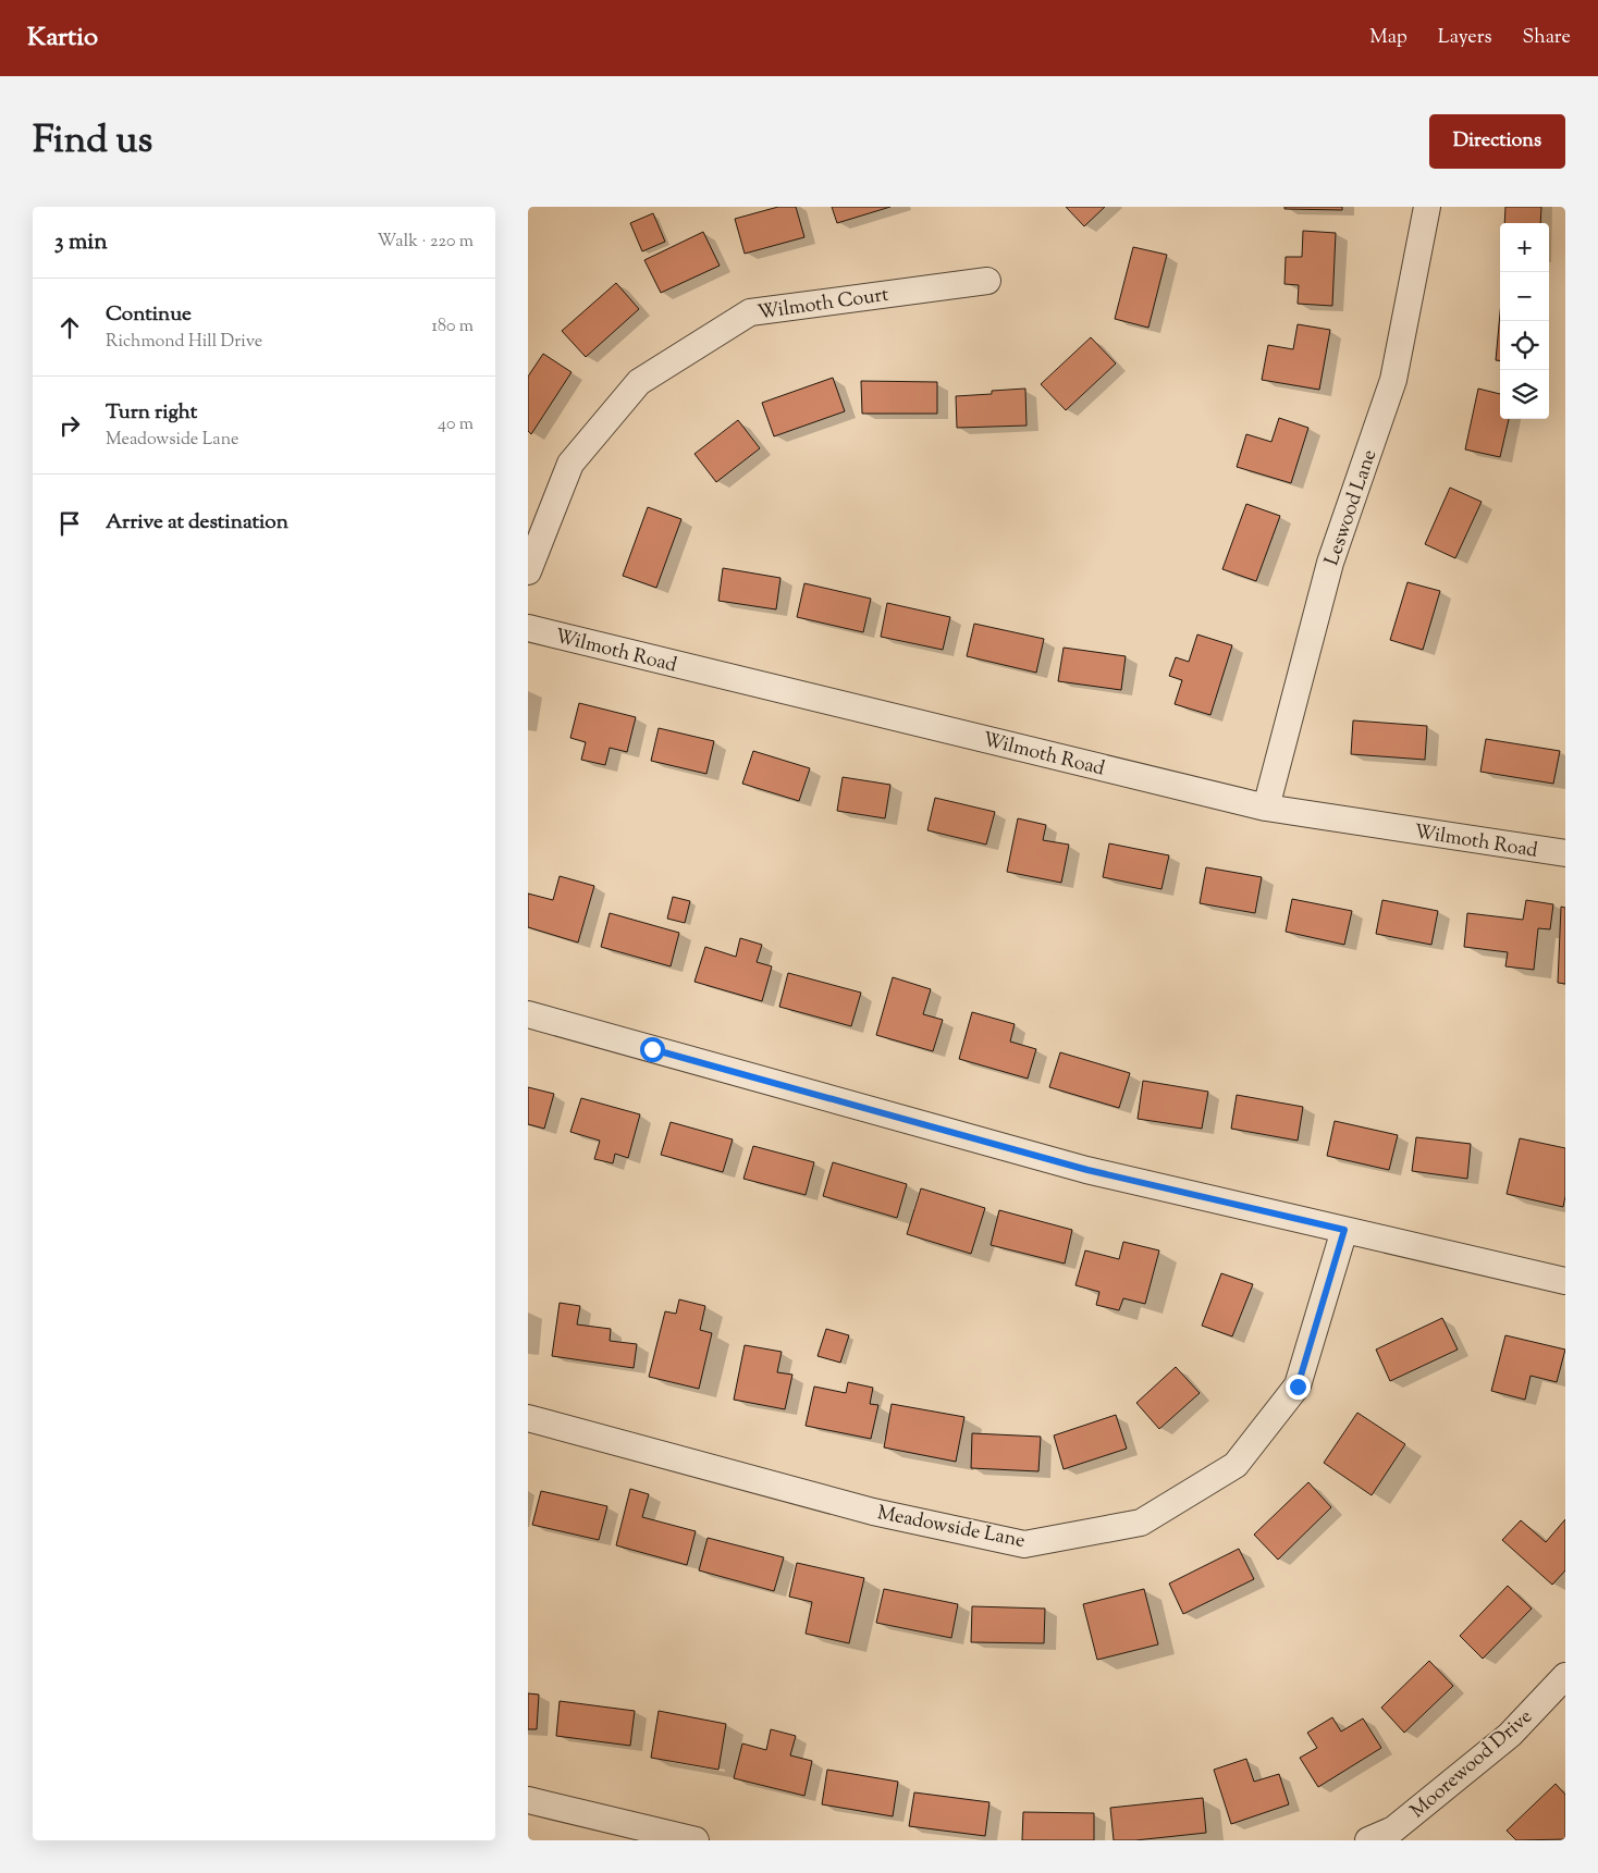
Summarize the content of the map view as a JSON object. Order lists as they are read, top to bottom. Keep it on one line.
{"streets":{"street":["Wilmoth Court","Leswood Lane","Wilmoth Road","Meadowside Lane","Moorewood Drive"]},"crossings":[["Leswood Lane","Wilmoth Road"]],"page":{"header":"Kartio","nav":["Map","Layers","Share"],"title":"Find us","buttons":"Directions","heading":["3 min","Walk · 220 m"],"map_buttons":["+","−"],"list":[["Continue","Richmond Hill Drive","180 m"],["Turn right","Meadowside Lane","40 m"],"Arrive at destination"]}}
